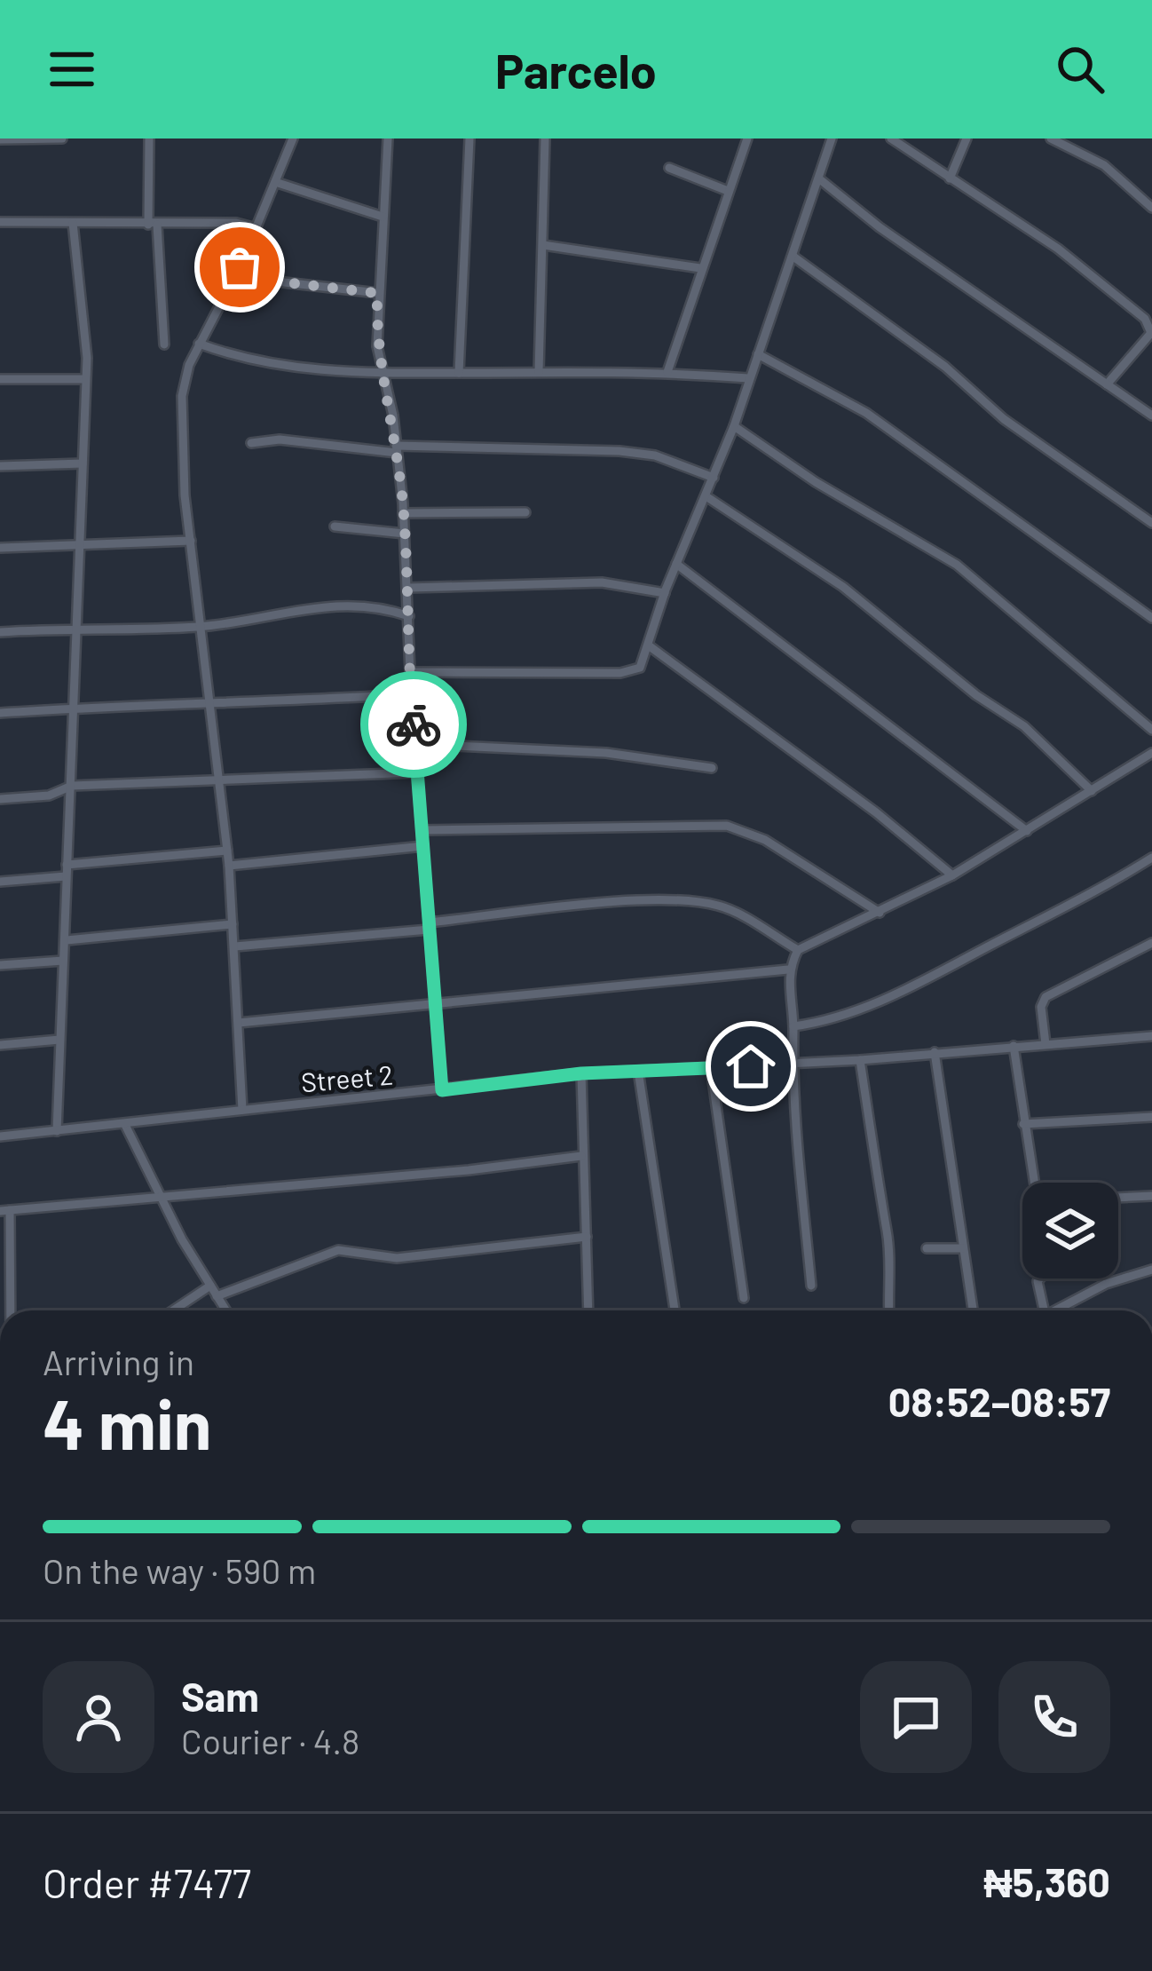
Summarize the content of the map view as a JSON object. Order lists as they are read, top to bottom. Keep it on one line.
{"streets":{"street":["Street 2"]},"page":{"header":"Parcelo","heading":["4 min","Arriving in","08:52–08:57"],"panel":["Sam","Courier · 4.8","Order #7477","₦5,360"],"bar":"On the way · 590 m"}}
